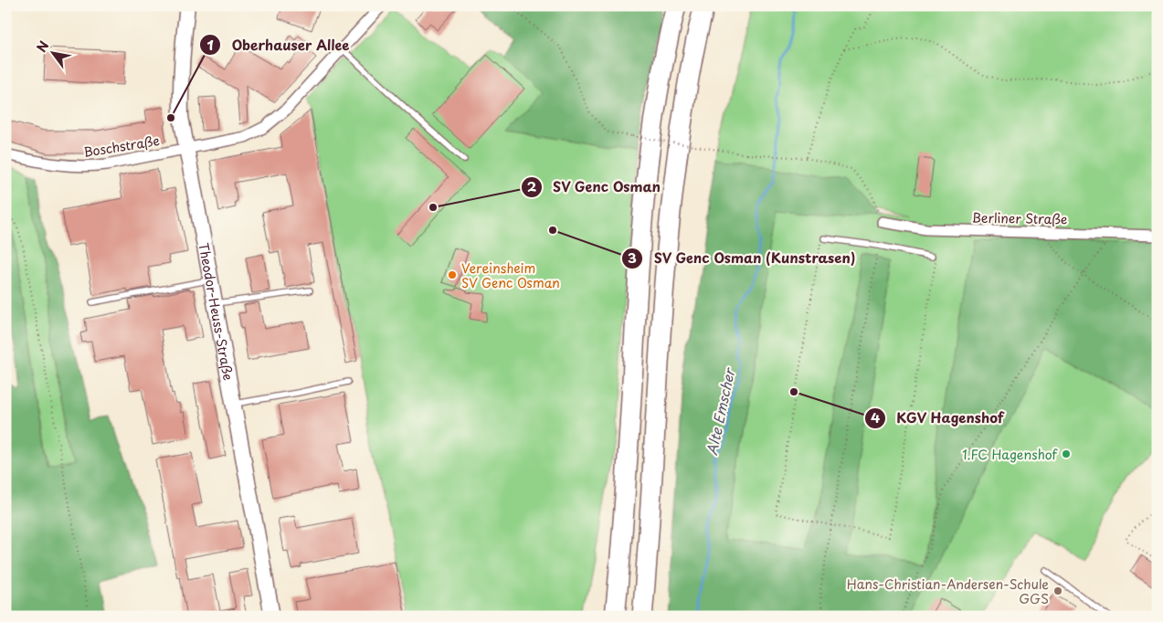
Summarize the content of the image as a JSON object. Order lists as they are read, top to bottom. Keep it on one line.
{"streets":{"street":["Boschstraße","Berliner Straße","Theodor-Heuss-Straße"]},"crossings":[["Boschstraße","Theodor-Heuss-Straße"]],"water":["Alte Emscher"],"places":["Oberhauser Allee","SV Genc Osman","SV Genc Osman (Kunstrasen)","Vereinsheim SV Genc Osman","KGV Hagenshof","1.FC Hagenshof","Hans-Christian-Andersen-Schule GGS"],"north":"top left"}
